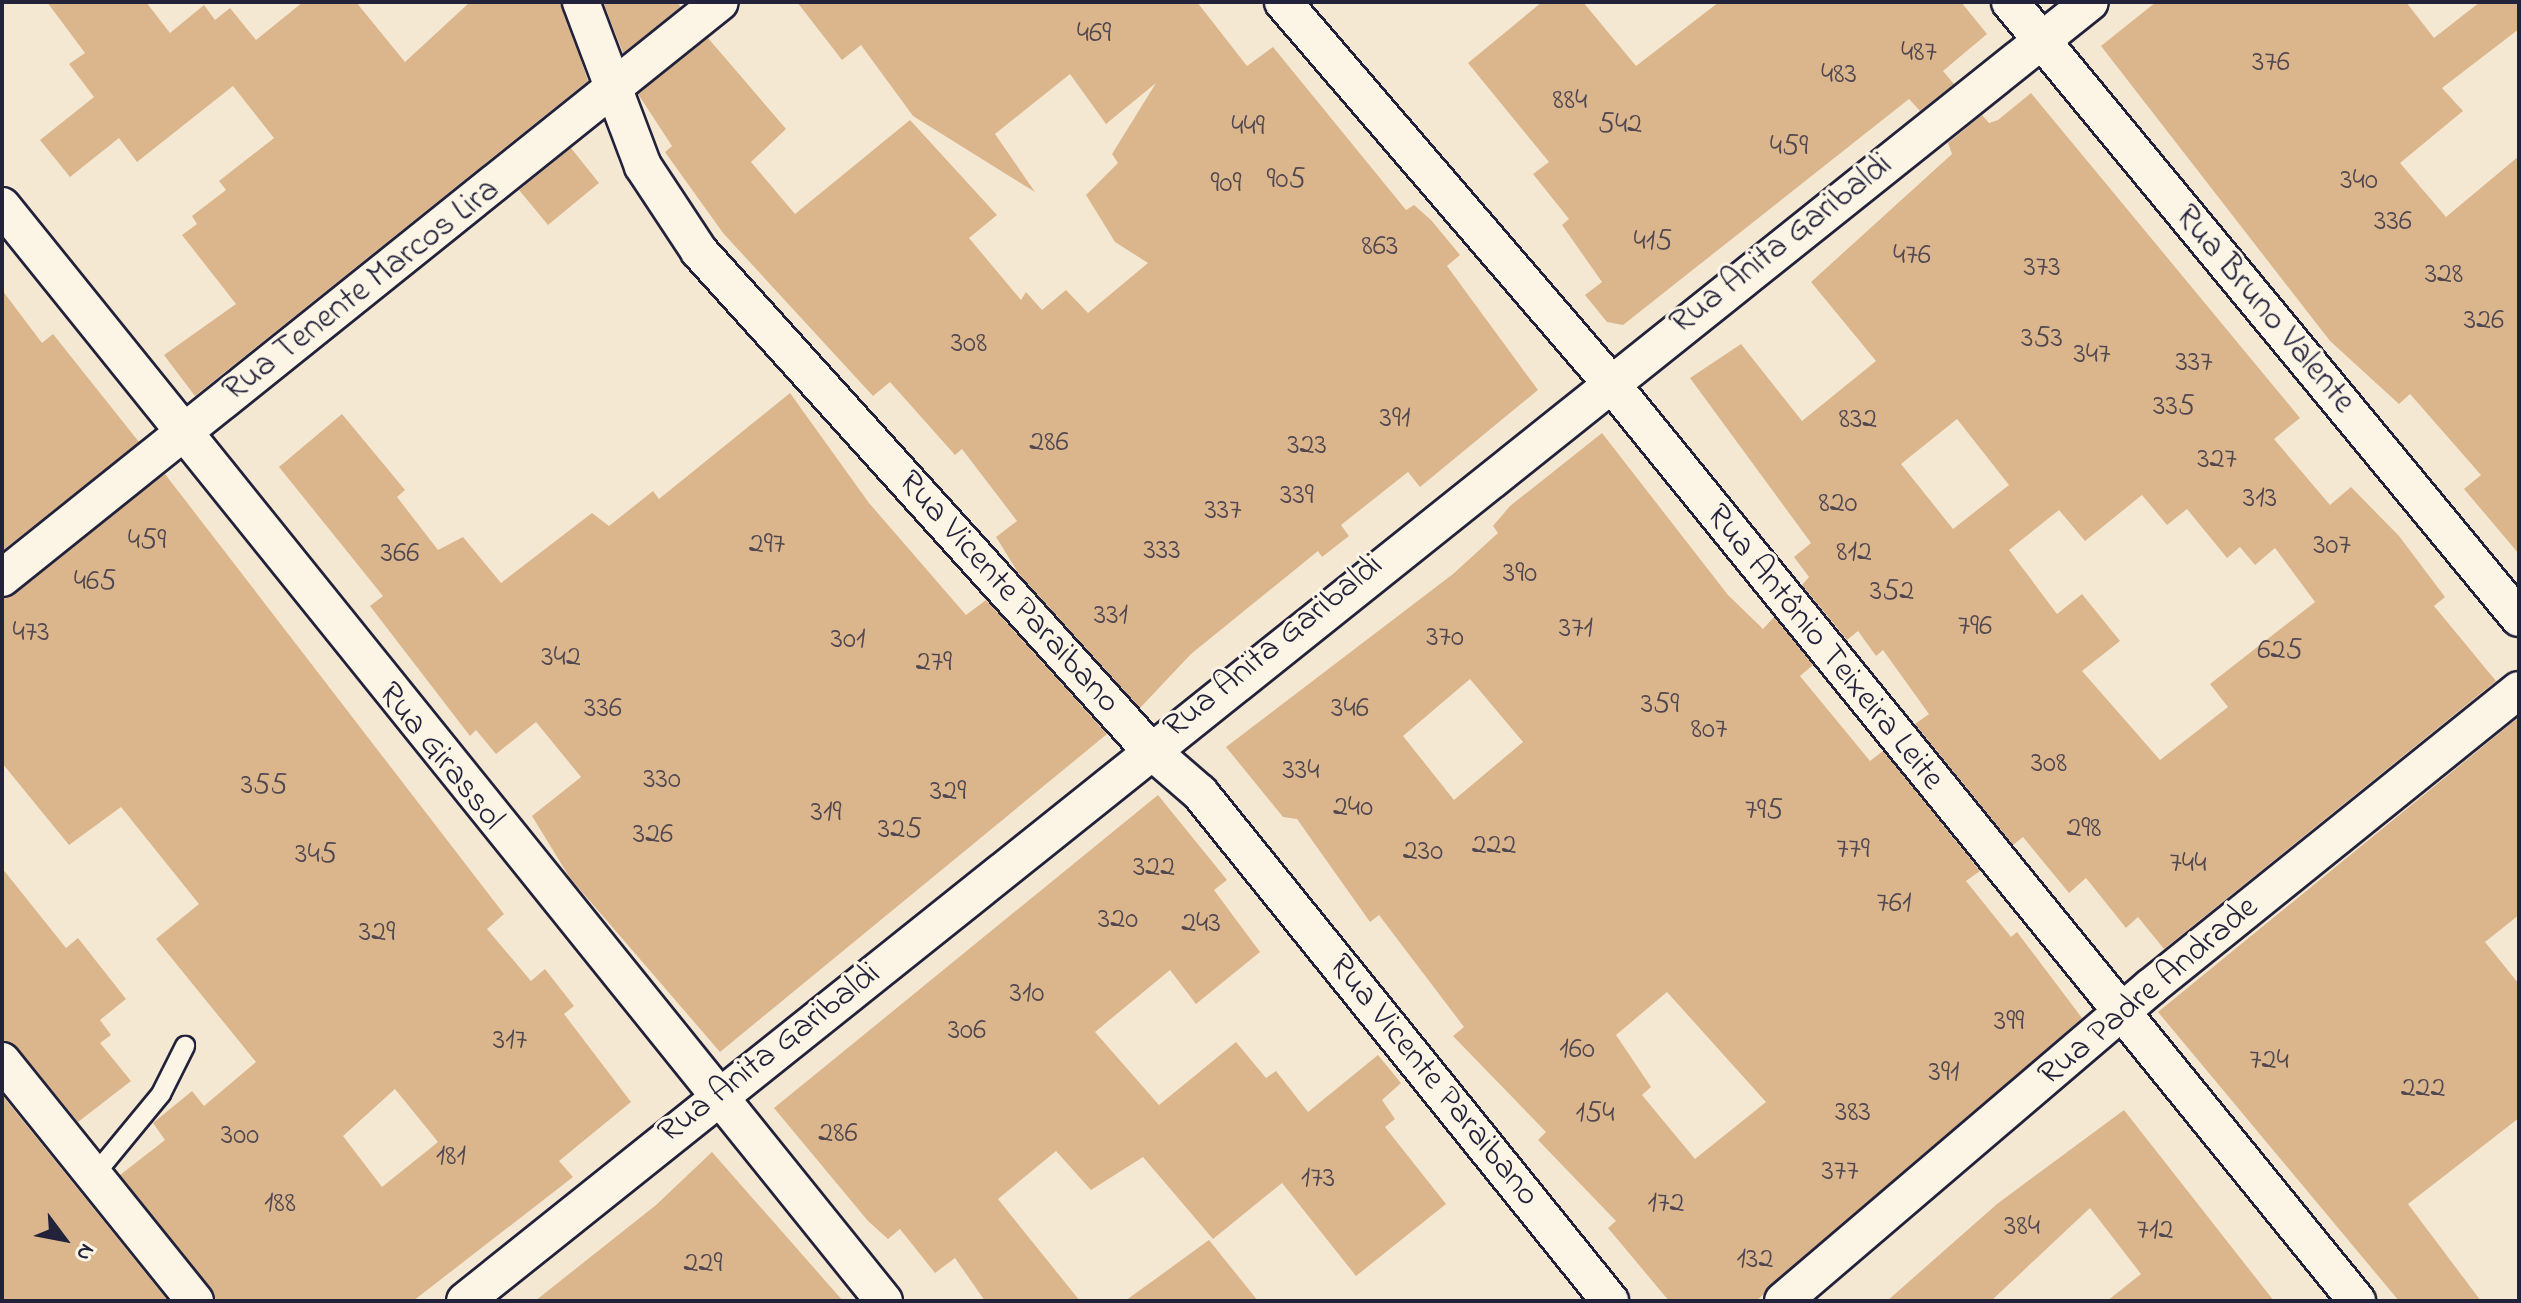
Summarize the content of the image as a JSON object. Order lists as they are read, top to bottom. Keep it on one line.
{"streets":{"street":["Rua Anita Garibaldi","Rua Tenente Marcos Lira","Rua Bruno Valente","Rua Vicente Paraibano","Rua Antônio Teixeira Leite","Rua Girassol","Rua Padre Andrade"]},"crossings":[["Rua Anita Garibaldi","Rua Bruno Valente"],["Rua Anita Garibaldi","Rua Vicente Paraibano"],["Rua Anita Garibaldi","Rua Antônio Teixeira Leite"],["Rua Anita Garibaldi","Rua Girassol"],["Rua Tenente Marcos Lira","Rua Vicente Paraibano"],["Rua Tenente Marcos Lira","Rua Girassol"],["Rua Antônio Teixeira Leite","Rua Padre Andrade"]],"house_numbers":["469","487","376","483","884","542","449","459","905","340","909","336","415","863","476","373","328","326","353","308","347","337","335","391","832","286","323","327","339","313","820","337","459","297","307","333","812","366","390","465","352","331","796","371","473","370","301","625","342","279","359","336","346","807","308","334","330","355","329","240","795","319","298","325","326","222","779","230","345","744","322","761","320","243","329","310","399","306","317","160","724","391","222","383","154","286","300","181","377","173","188","172","384","712","132","229"],"north":"bottom right"}
